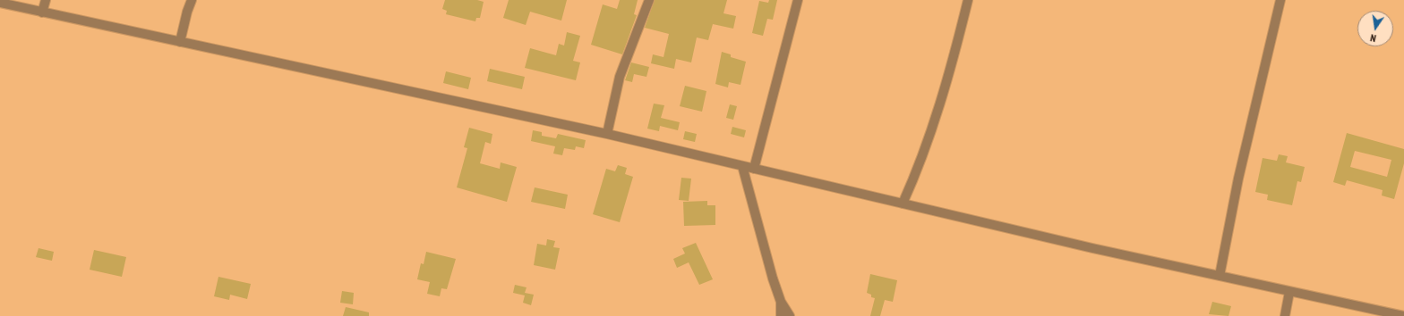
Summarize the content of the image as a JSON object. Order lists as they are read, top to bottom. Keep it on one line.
{"north":"bottom"}
